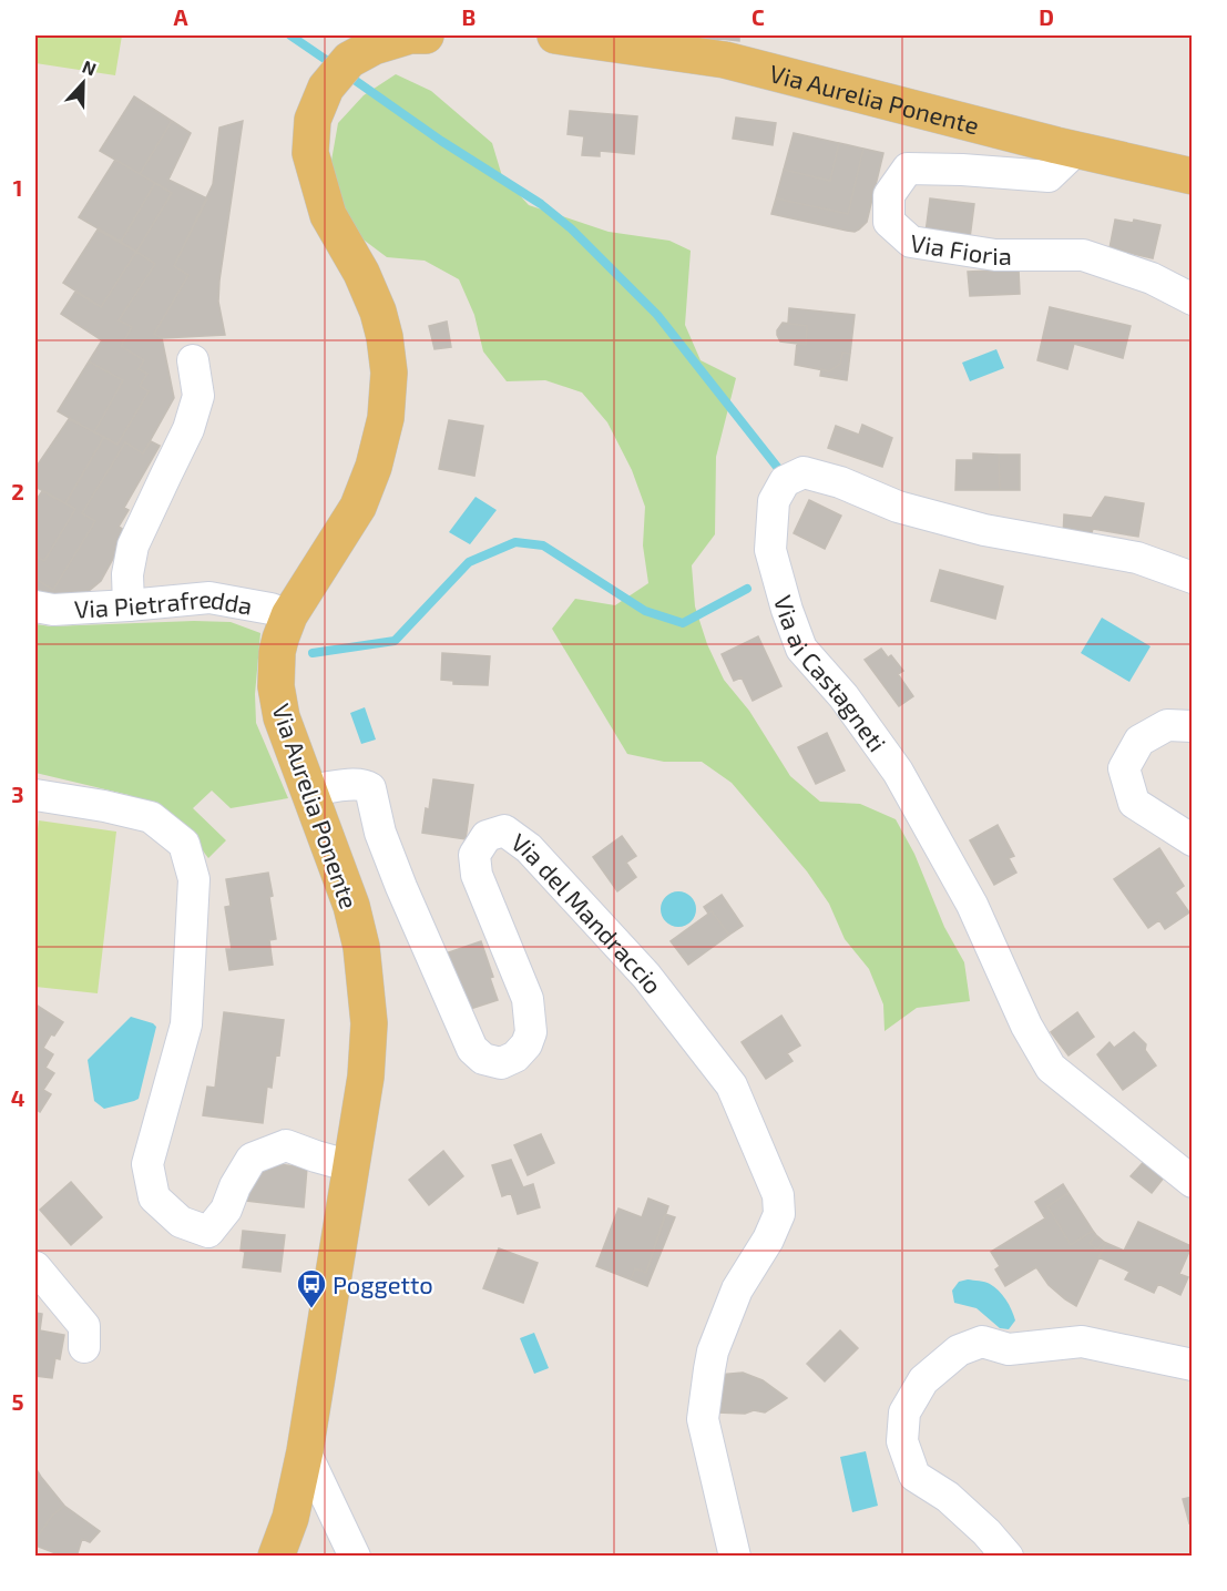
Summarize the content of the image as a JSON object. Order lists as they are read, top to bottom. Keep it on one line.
{"streets":{"main road":["Via Aurelia Ponente"],"street":["Via Fioria","Via Pietrafredda","Via ai Castagneti","Via del Mandraccio"]},"crossings":[["Via Aurelia Ponente","Via Fioria"],["Via Aurelia Ponente","Via Pietrafredda"],["Via Aurelia Ponente","Via del Mandraccio"]],"places":{"bus stop":["Poggetto"]},"north":"top","grid":{"columns":["A","B","C","D"],"rows":["1","2","3","4","5"]}}
